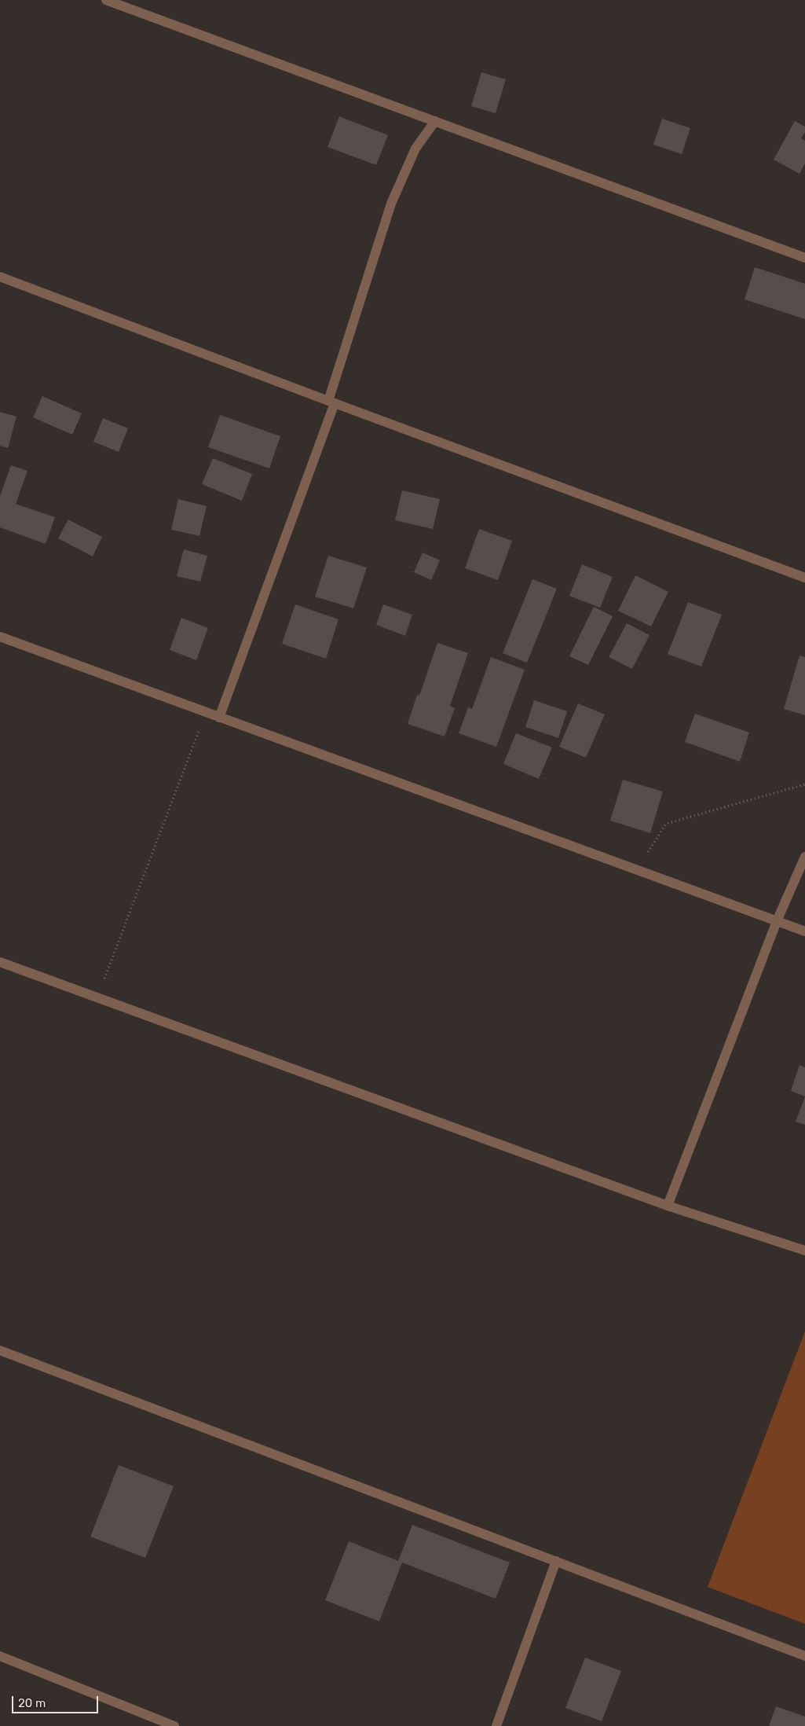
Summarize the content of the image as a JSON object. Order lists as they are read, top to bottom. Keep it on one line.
{"scale_bar":"20 m"}
